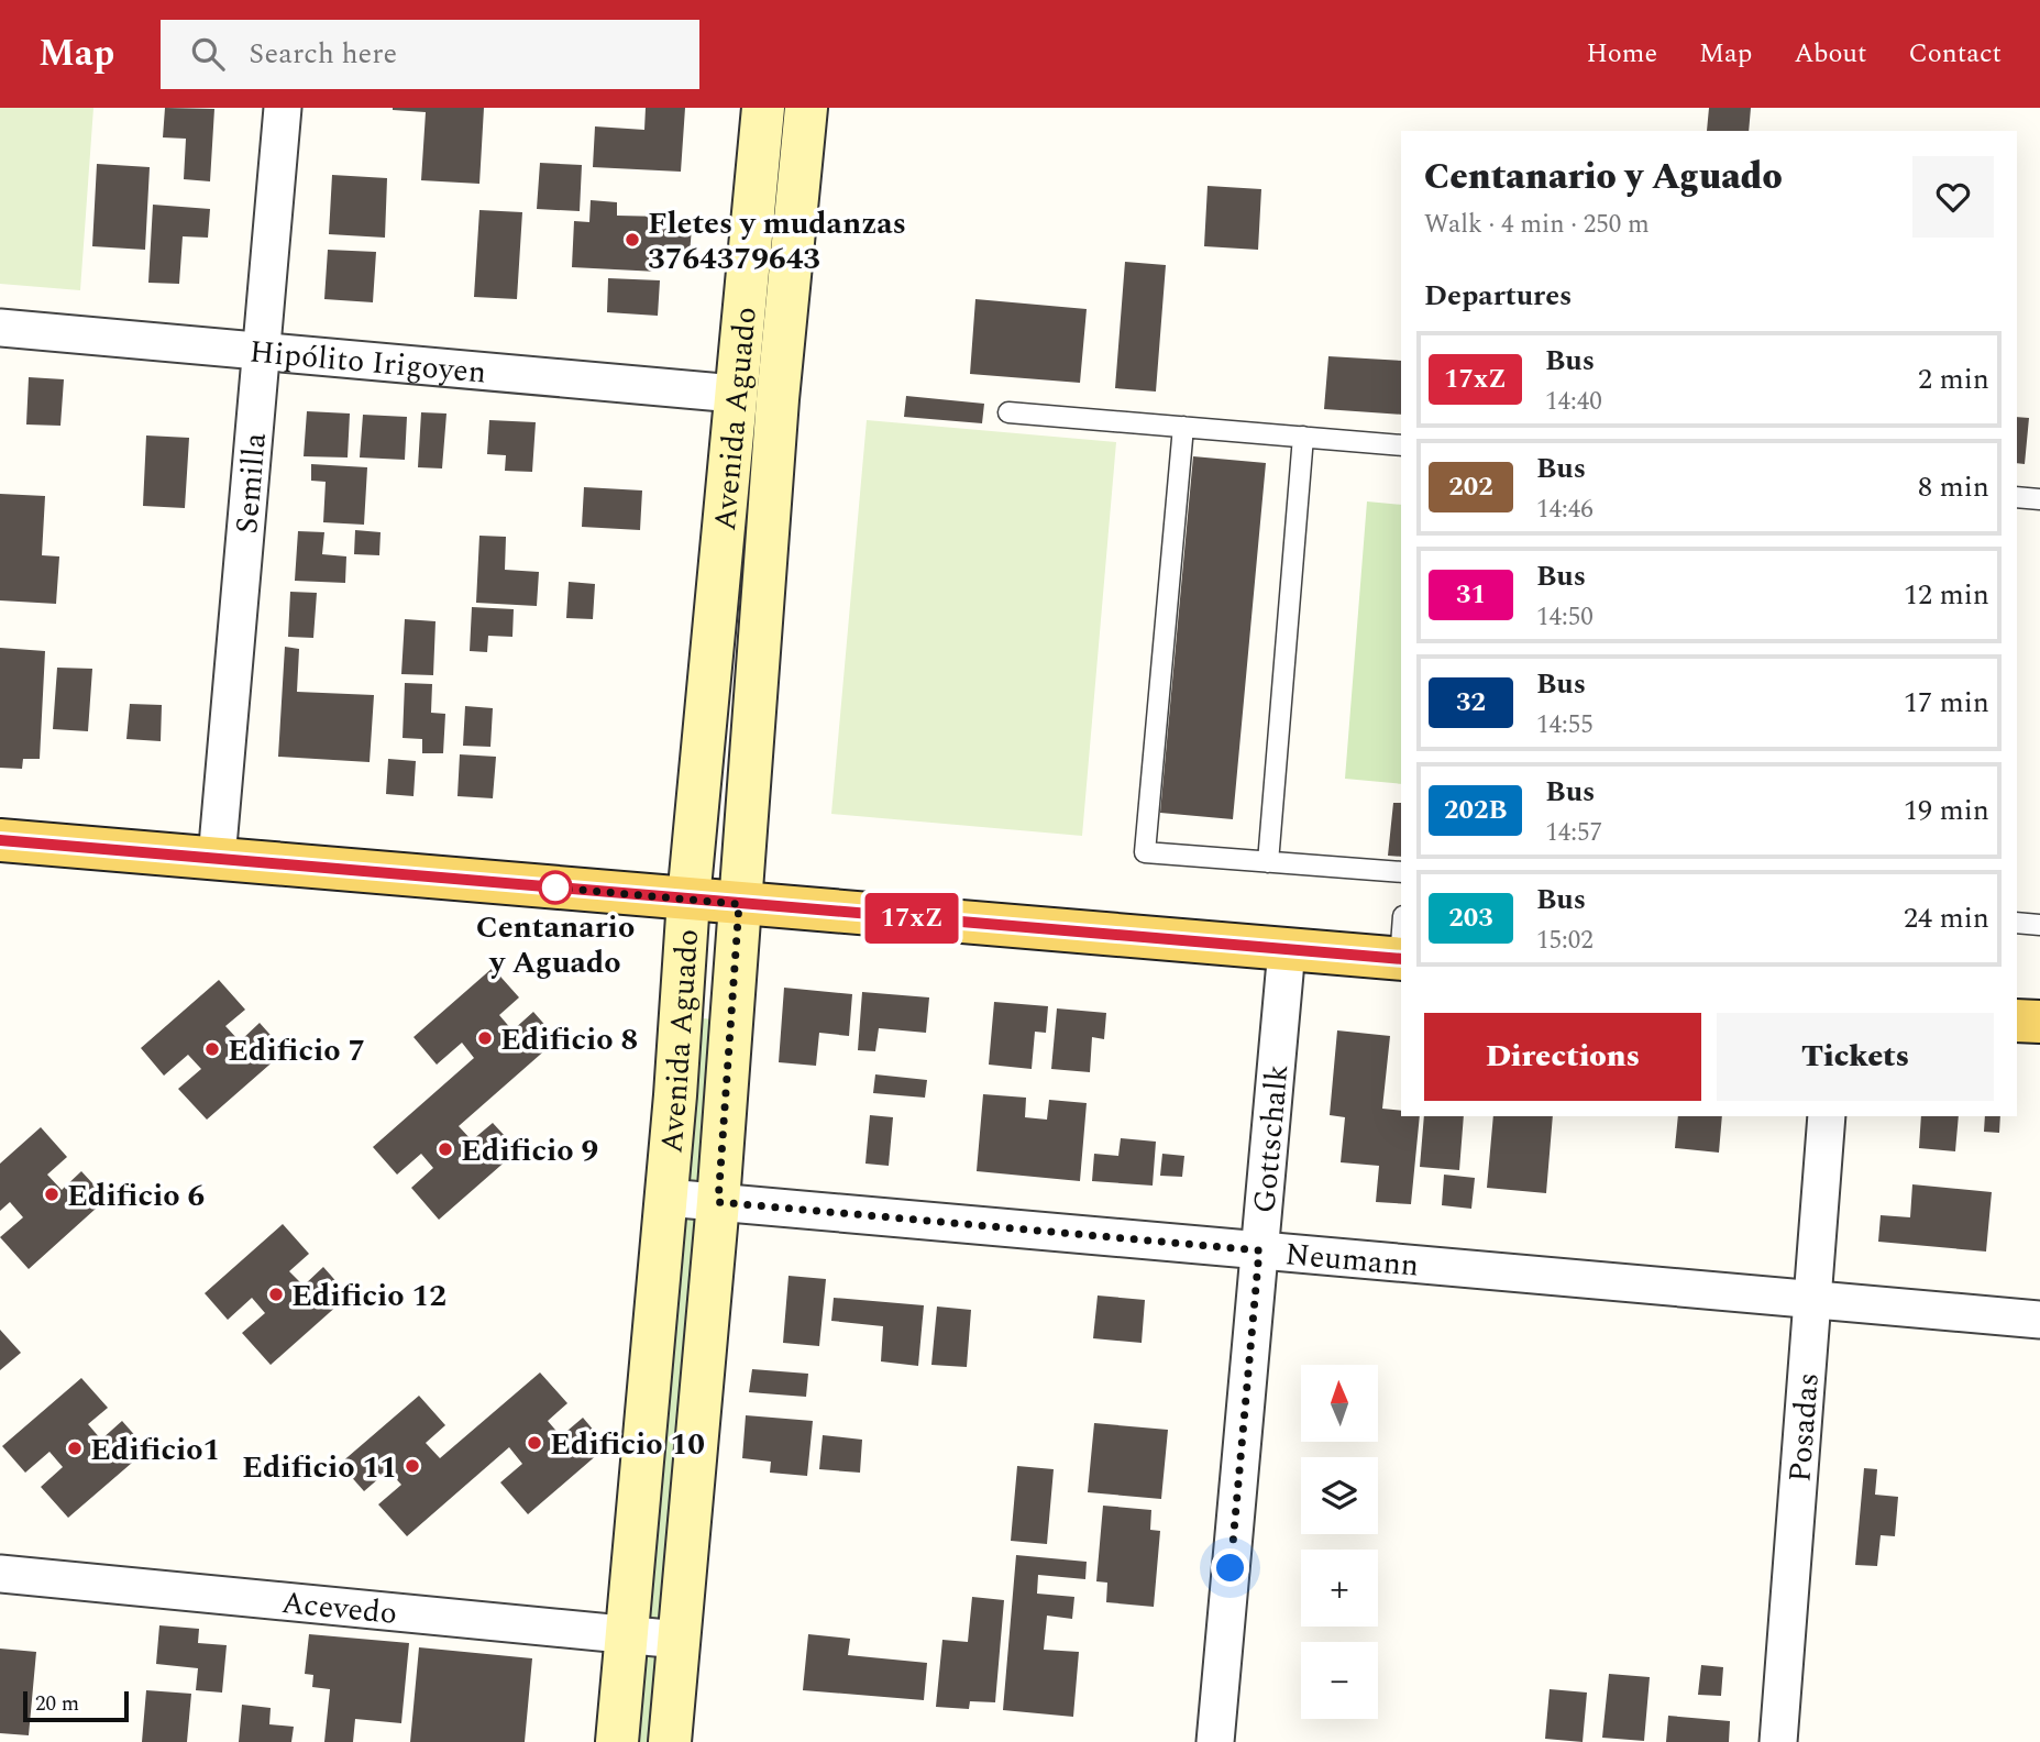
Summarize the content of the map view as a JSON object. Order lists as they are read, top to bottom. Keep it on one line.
{"streets":{"main road":["Avenida Aguado"],"street":["Hipólito Irigoyen","Semilla","Gottschalk","Neumann","Posadas","Acevedo"]},"crossings":[["Hipólito Irigoyen","Avenida Aguado"],["Hipólito Irigoyen","Semilla"],["Avenida Aguado","Neumann"],["Avenida Aguado","Acevedo"],["Gottschalk","Neumann"],["Neumann","Posadas"]],"places":["Fletes y mudanzas 3764379643","Centanario y Aguado","Edificio 8","Edificio 7","Edificio 9","Edificio 6","Edificio 12","Edificio 10","Edificio1","Edificio 11"],"lines":["bus line 17xZ"],"scale_bar":"20 m","north":"top","page":{"header":"Map","search":"Search here","nav":["Home","Map","About","Contact"],"on_map":"17xZ","heading":[["Centanario y Aguado","Walk · 4 min · 250 m"],"Departures"],"list":[{"mark":"17xZ","name":"Bus","note":"14:40","value":"2 min"},{"mark":"202","name":"Bus","note":"14:46","value":"8 min"},{"mark":"31","name":"Bus","note":"14:50","value":"12 min"},{"mark":"32","name":"Bus","note":"14:55","value":"17 min"},{"mark":"202B","name":"Bus","note":"14:57","value":"19 min"},{"mark":"203","name":"Bus","note":"15:02","value":"24 min"}],"buttons":["Directions","Tickets"],"map_buttons":["+","−"],"scale":"20 m"}}
